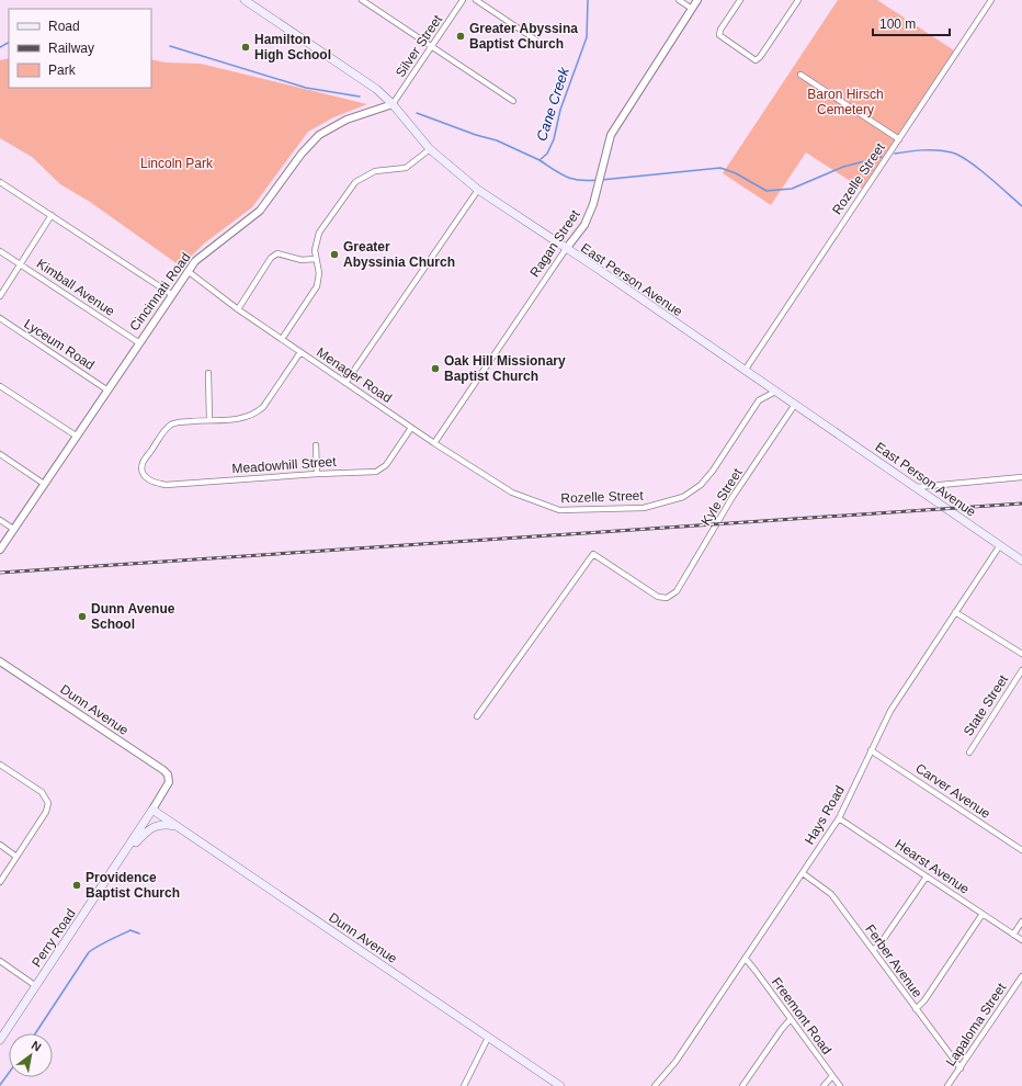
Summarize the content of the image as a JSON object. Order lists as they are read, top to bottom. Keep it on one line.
{"streets":{"main road":["East Person Avenue","Dunn Avenue","Perry Road"],"street":["Silver Street","Rozelle Street","Ragan Street","Kimball Avenue","Cincinnati Road","Lyceum Road","Menager Road","Meadowhill Street","Kyle Street","State Street","Carver Avenue","Hays Road","Hearst Avenue","Ferber Avenue","Freemont Road","Lapaloma Street"]},"crossings":[["Silver Street","East Person Avenue"],["Silver Street","Cincinnati Road"],["Rozelle Street","East Person Avenue"],["Rozelle Street","Menager Road"],["Ragan Street","East Person Avenue"],["Ragan Street","Menager Road"],["East Person Avenue","Cincinnati Road"],["East Person Avenue","Kyle Street"],["East Person Avenue","Hays Road"],["Kimball Avenue","Cincinnati Road"],["Cincinnati Road","Lyceum Road"],["Cincinnati Road","Menager Road"],["Menager Road","Meadowhill Street"],["Dunn Avenue","Perry Road"],["Carver Avenue","Hays Road"],["Hays Road","Hearst Avenue"],["Hays Road","Ferber Avenue"],["Hays Road","Freemont Road"],["Ferber Avenue","Lapaloma Street"]],"water":["Cane Creek"],"parks":["Baron Hirsch Cemetery","Lincoln Park"],"places":["Greater Abyssina Baptist Church","Hamilton High School","Greater Abyssinia Church","Oak Hill Missionary Baptist Church","Dunn Avenue School","Providence Baptist Church"],"legend":["Road","Railway","Park"],"scale_bar":"100 m","north":"top right"}
